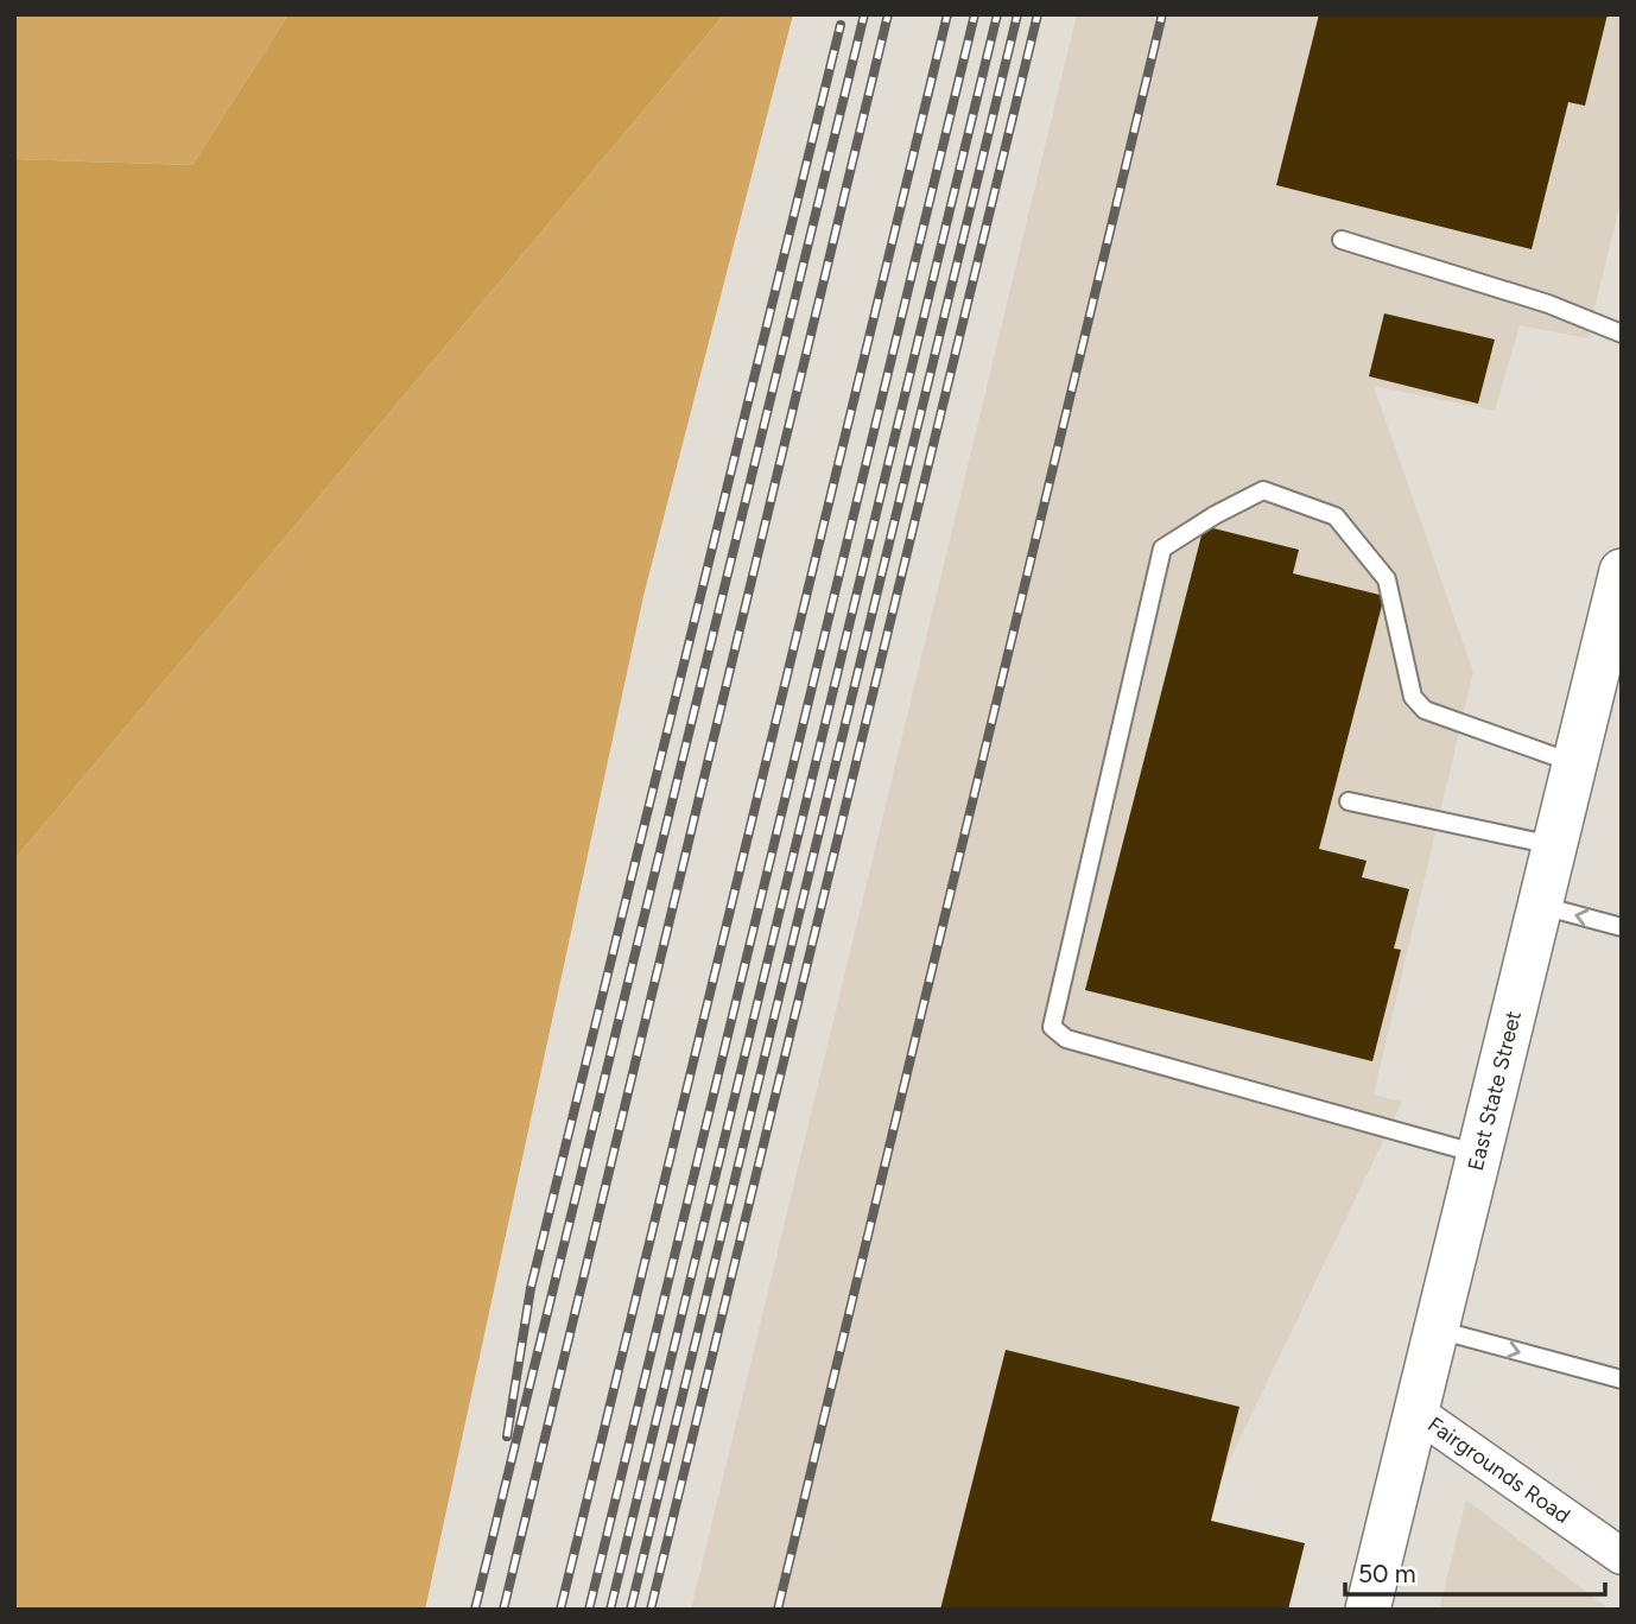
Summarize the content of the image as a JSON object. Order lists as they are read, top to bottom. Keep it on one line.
{"streets":{"street":["East State Street","Fairgrounds Road"]},"crossings":[["East State Street","Fairgrounds Road"]],"scale_bar":"50 m"}
